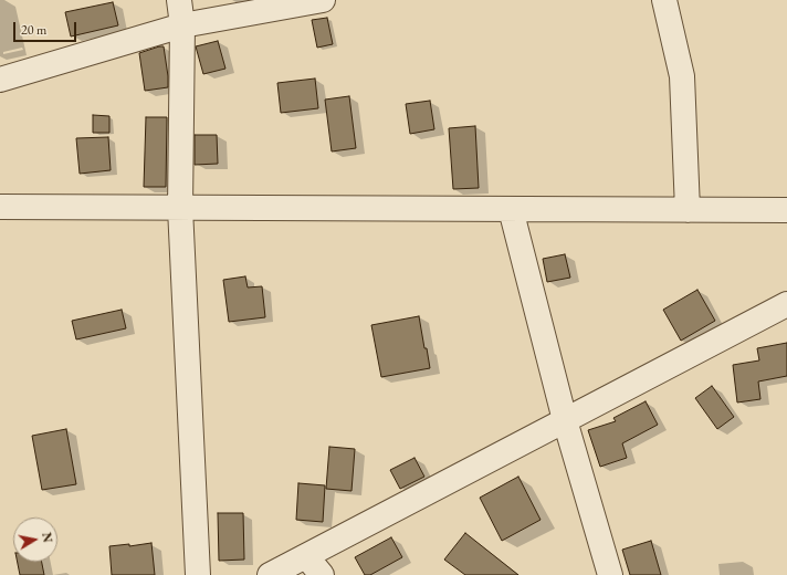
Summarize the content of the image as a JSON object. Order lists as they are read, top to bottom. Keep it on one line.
{"scale_bar":"20 m","north":"right"}
